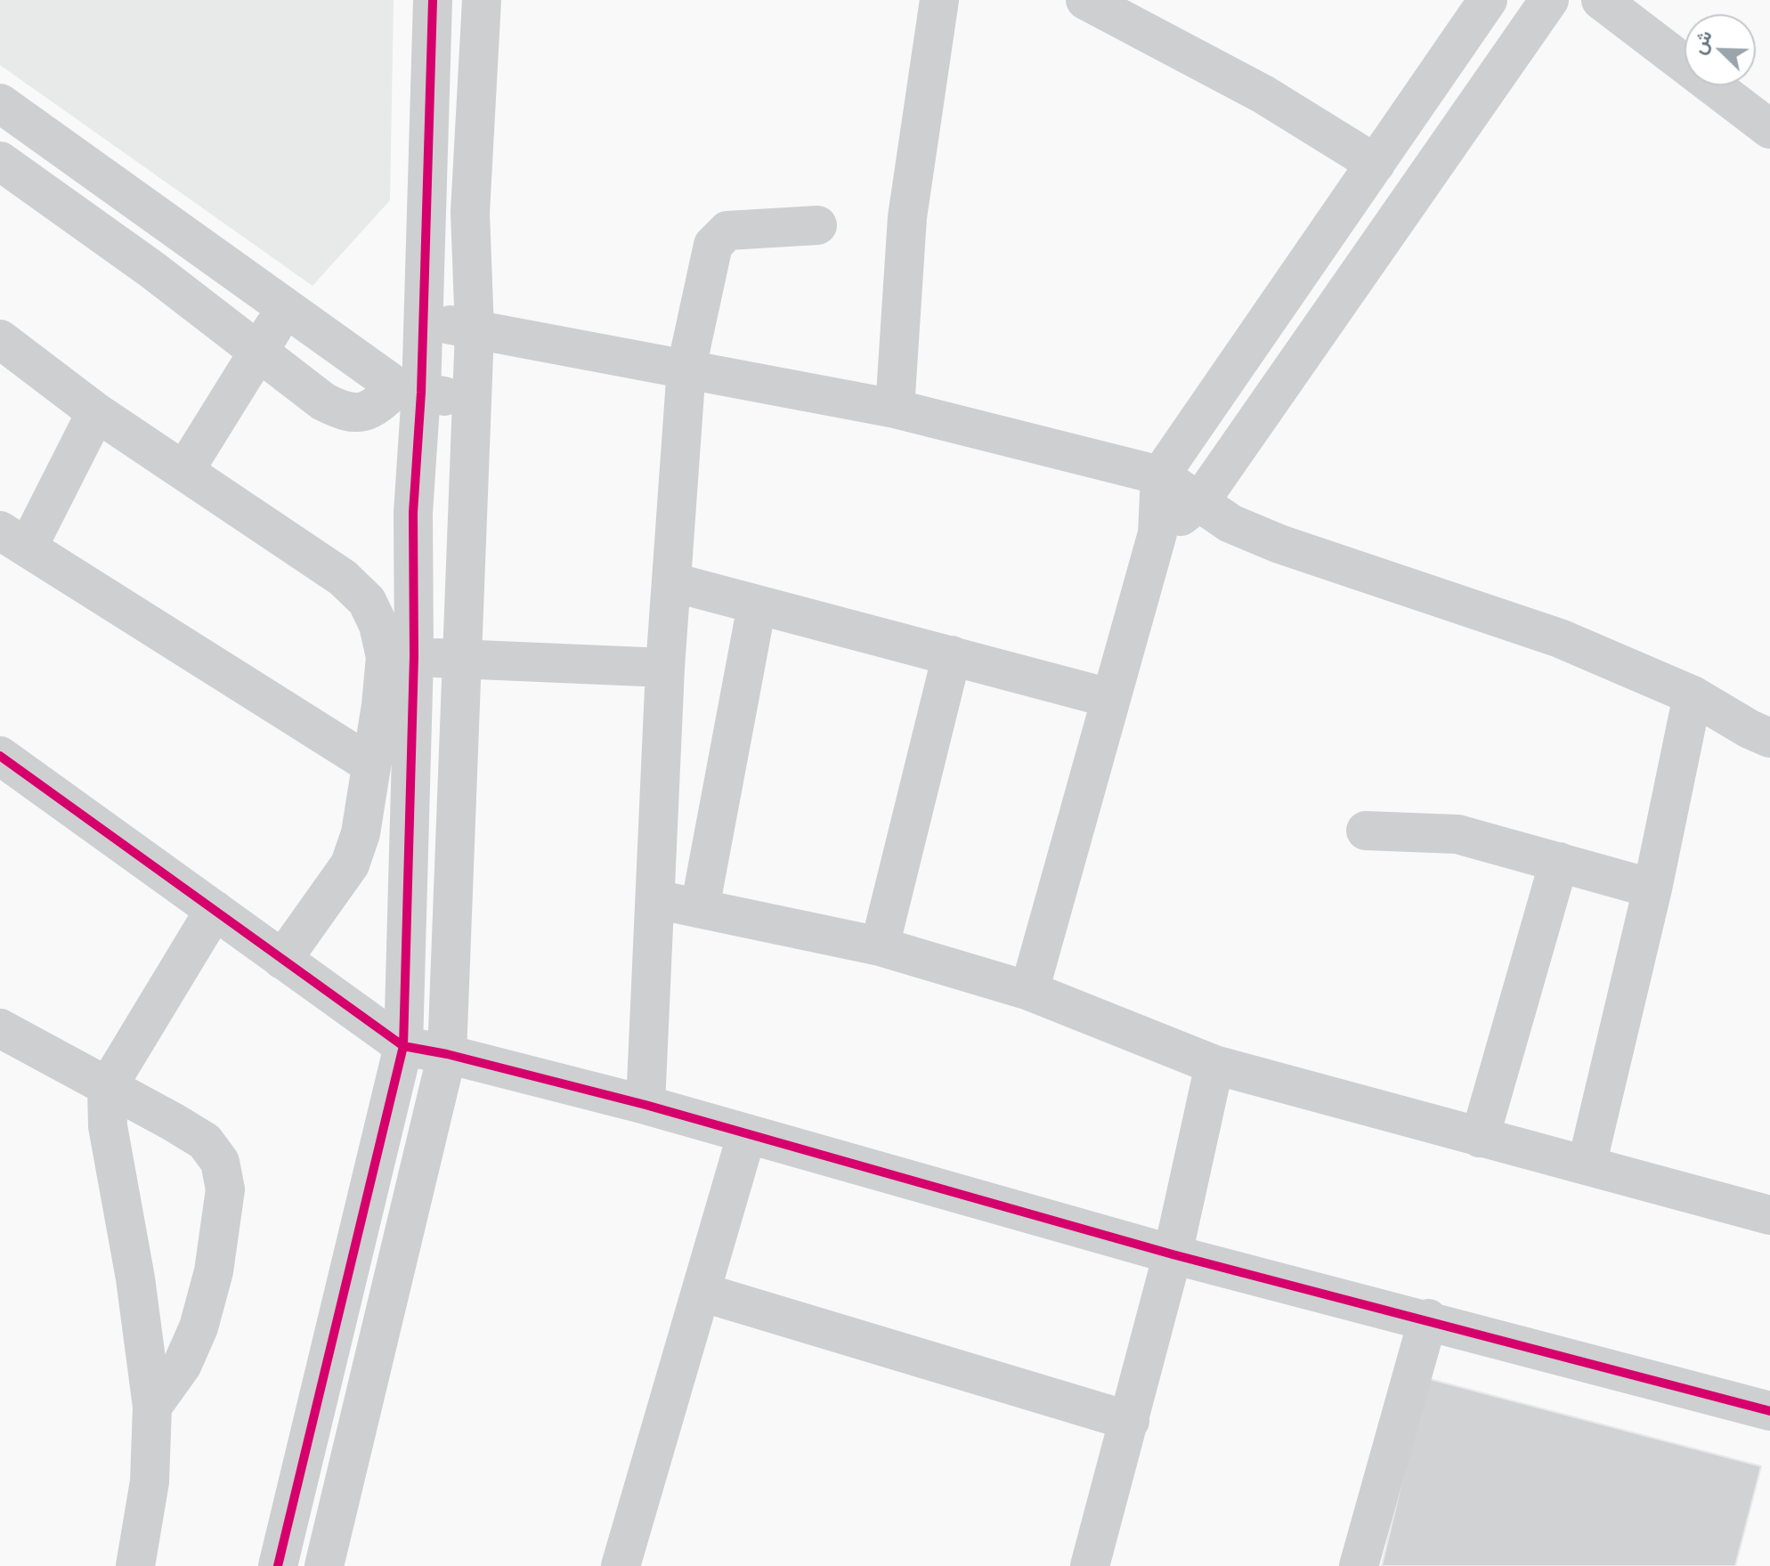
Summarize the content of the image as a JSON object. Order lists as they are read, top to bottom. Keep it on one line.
{"north":"top left"}
